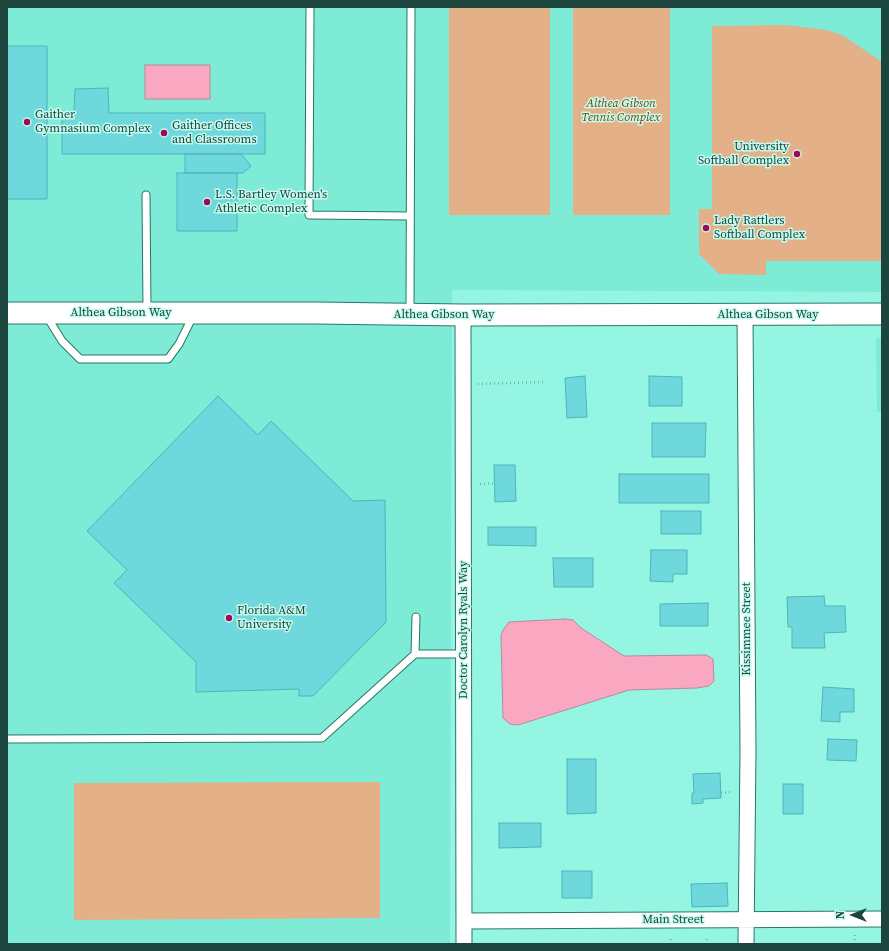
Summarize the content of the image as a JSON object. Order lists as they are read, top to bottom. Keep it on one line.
{"streets":{"street":["Althea Gibson Way","Kissimmee Street","Doctor Carolyn Ryals Way","Main Street"]},"crossings":[["Althea Gibson Way","Kissimmee Street"],["Althea Gibson Way","Doctor Carolyn Ryals Way"],["Kissimmee Street","Main Street"],["Doctor Carolyn Ryals Way","Main Street"]],"parks":["Althea Gibson Tennis Complex"],"places":["Gaither Gymnasium Complex","Gaither Offices and Classrooms","University Softball Complex","L.S. Bartley Women's Athletic Complex","Lady Rattlers Softball Complex","Florida A&M University"],"north":"left"}
